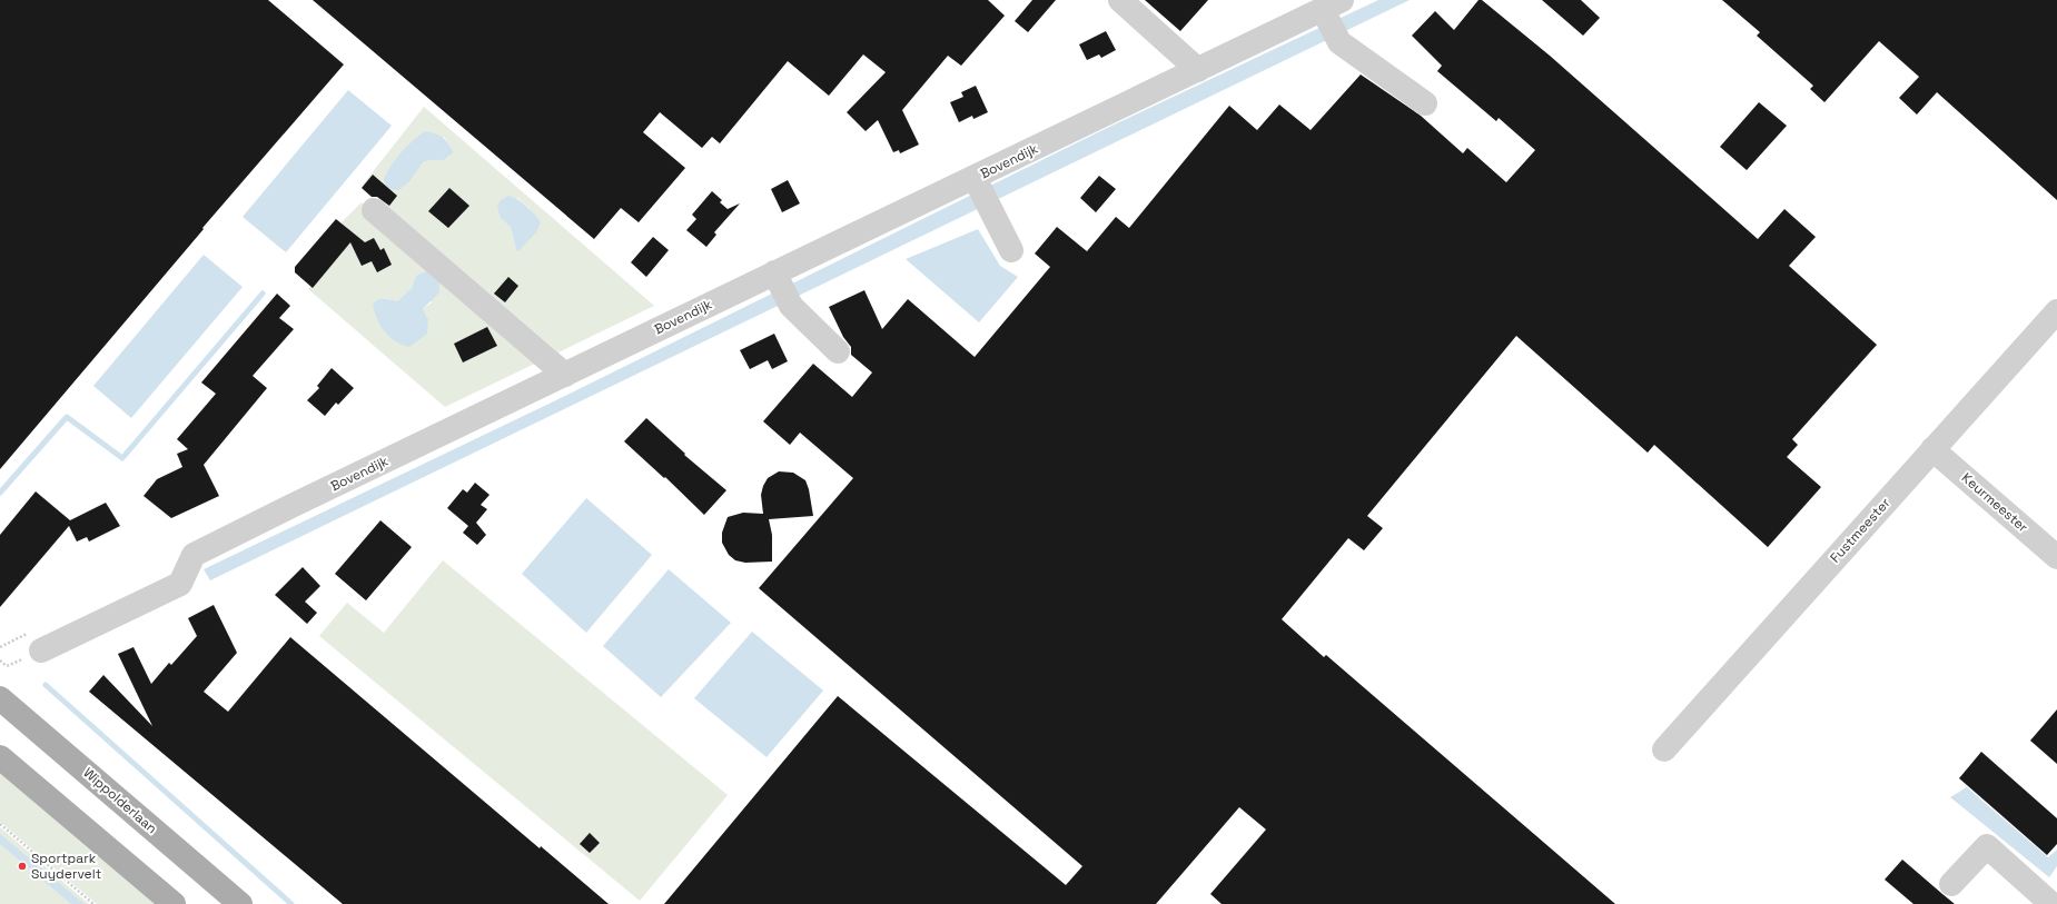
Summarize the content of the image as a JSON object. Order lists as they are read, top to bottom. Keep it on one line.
{"streets":{"main road":["Wippolderlaan"],"street":["Bovendijk","Keurmeester","Fustmeester"]},"crossings":[["Keurmeester","Fustmeester"]],"places":["Sportpark Suydervelt"]}
